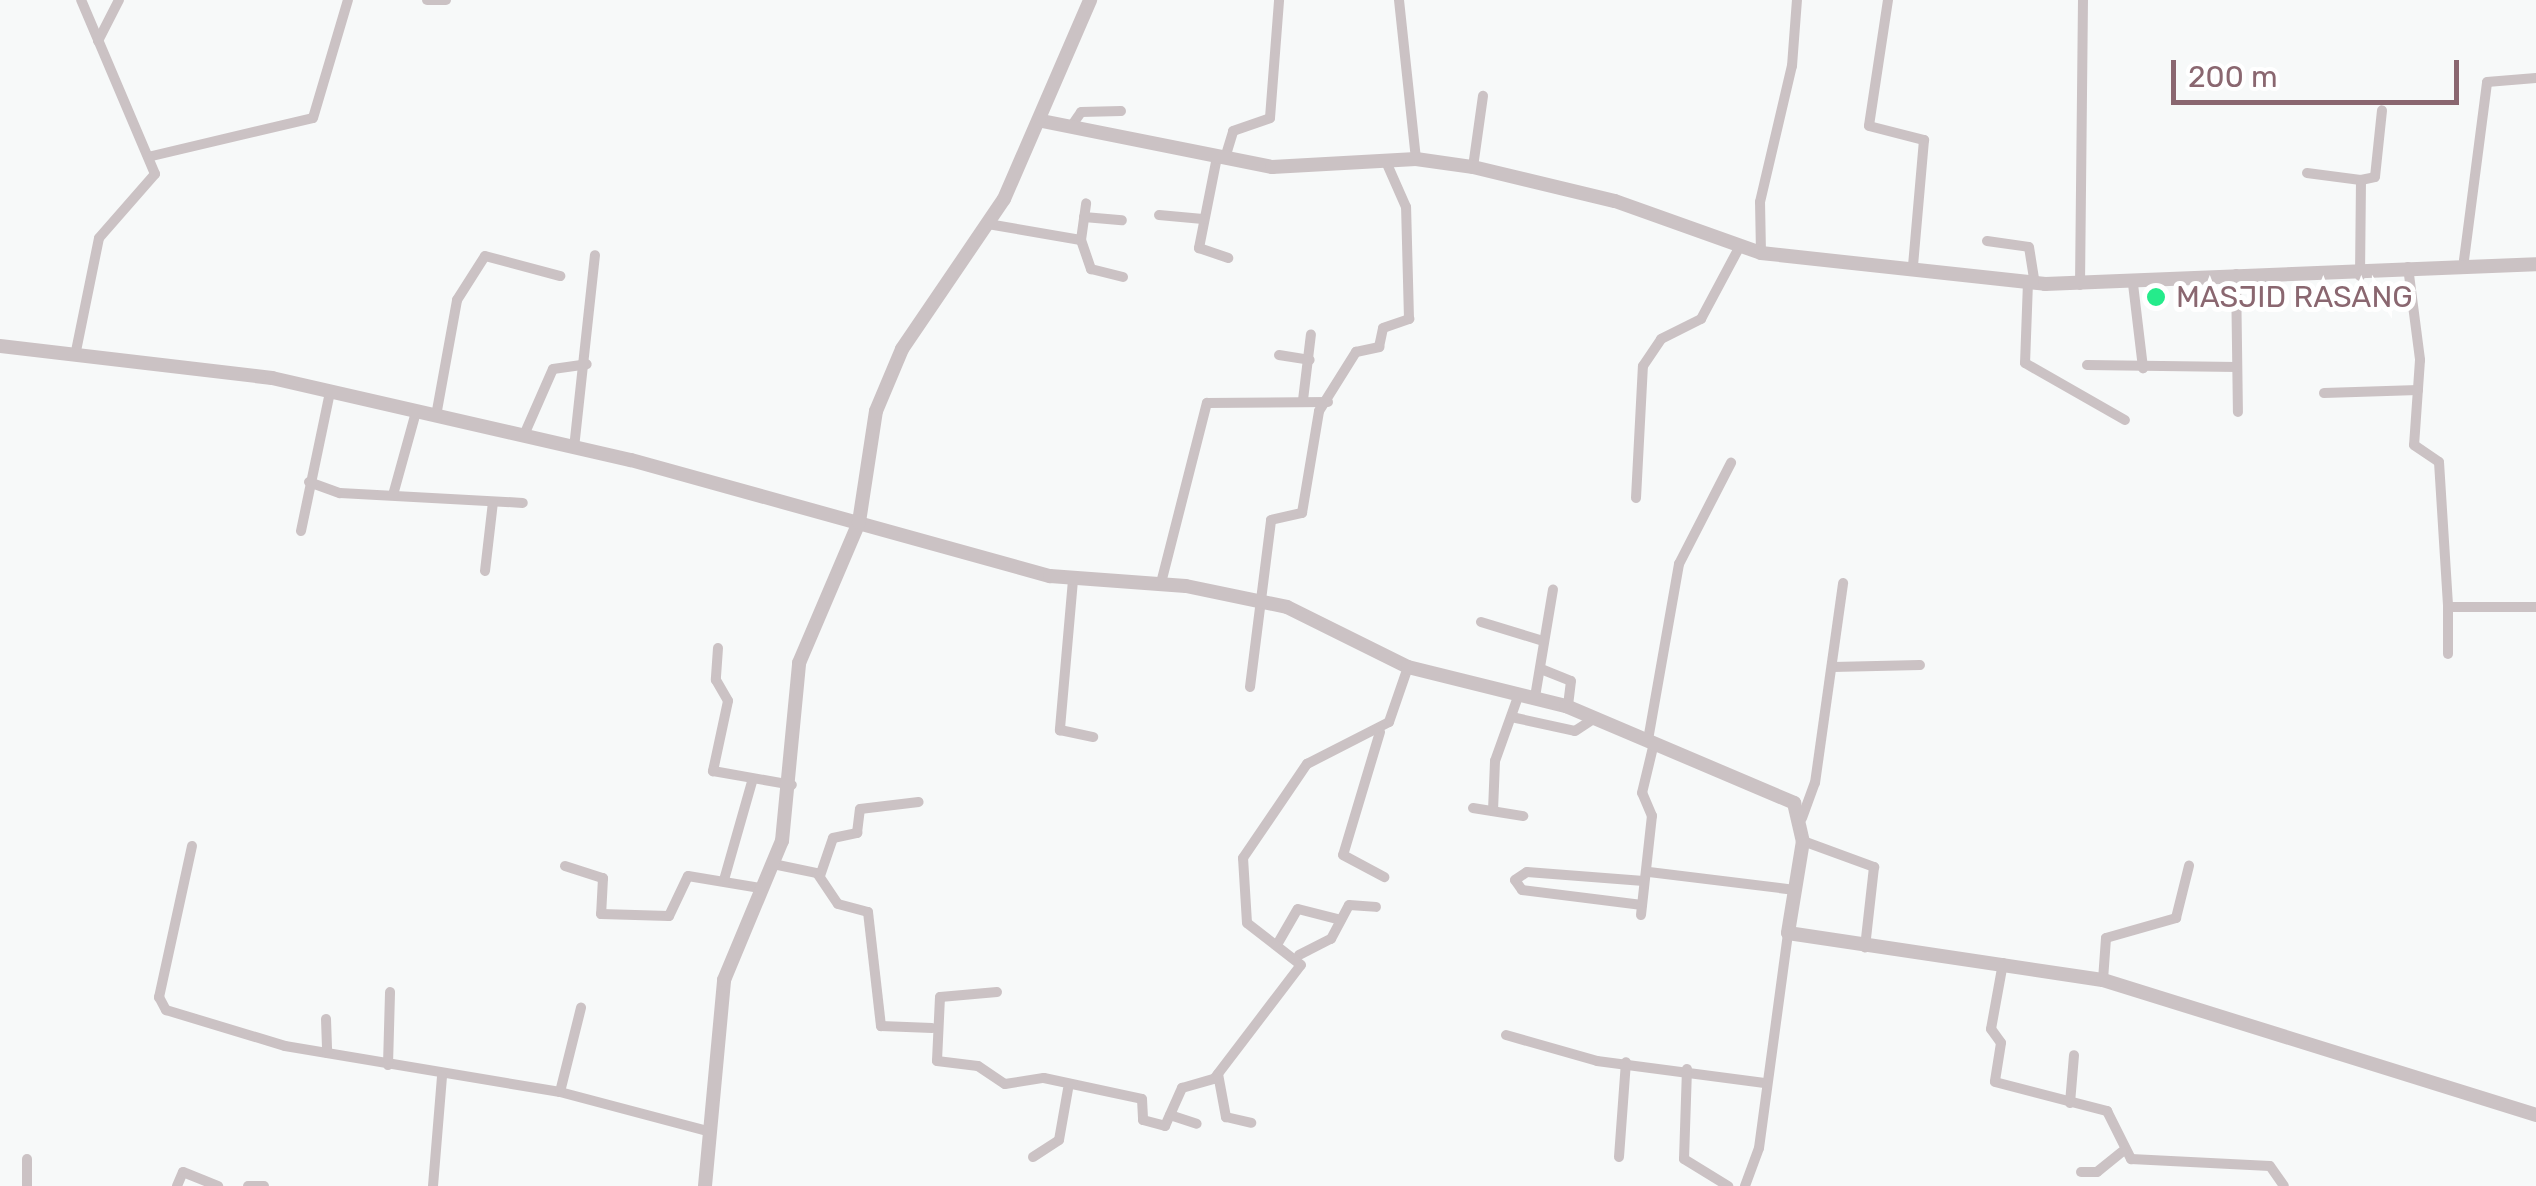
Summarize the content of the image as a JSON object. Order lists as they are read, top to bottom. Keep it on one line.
{"places":["MASJID RASANG"],"scale_bar":"200 m"}
